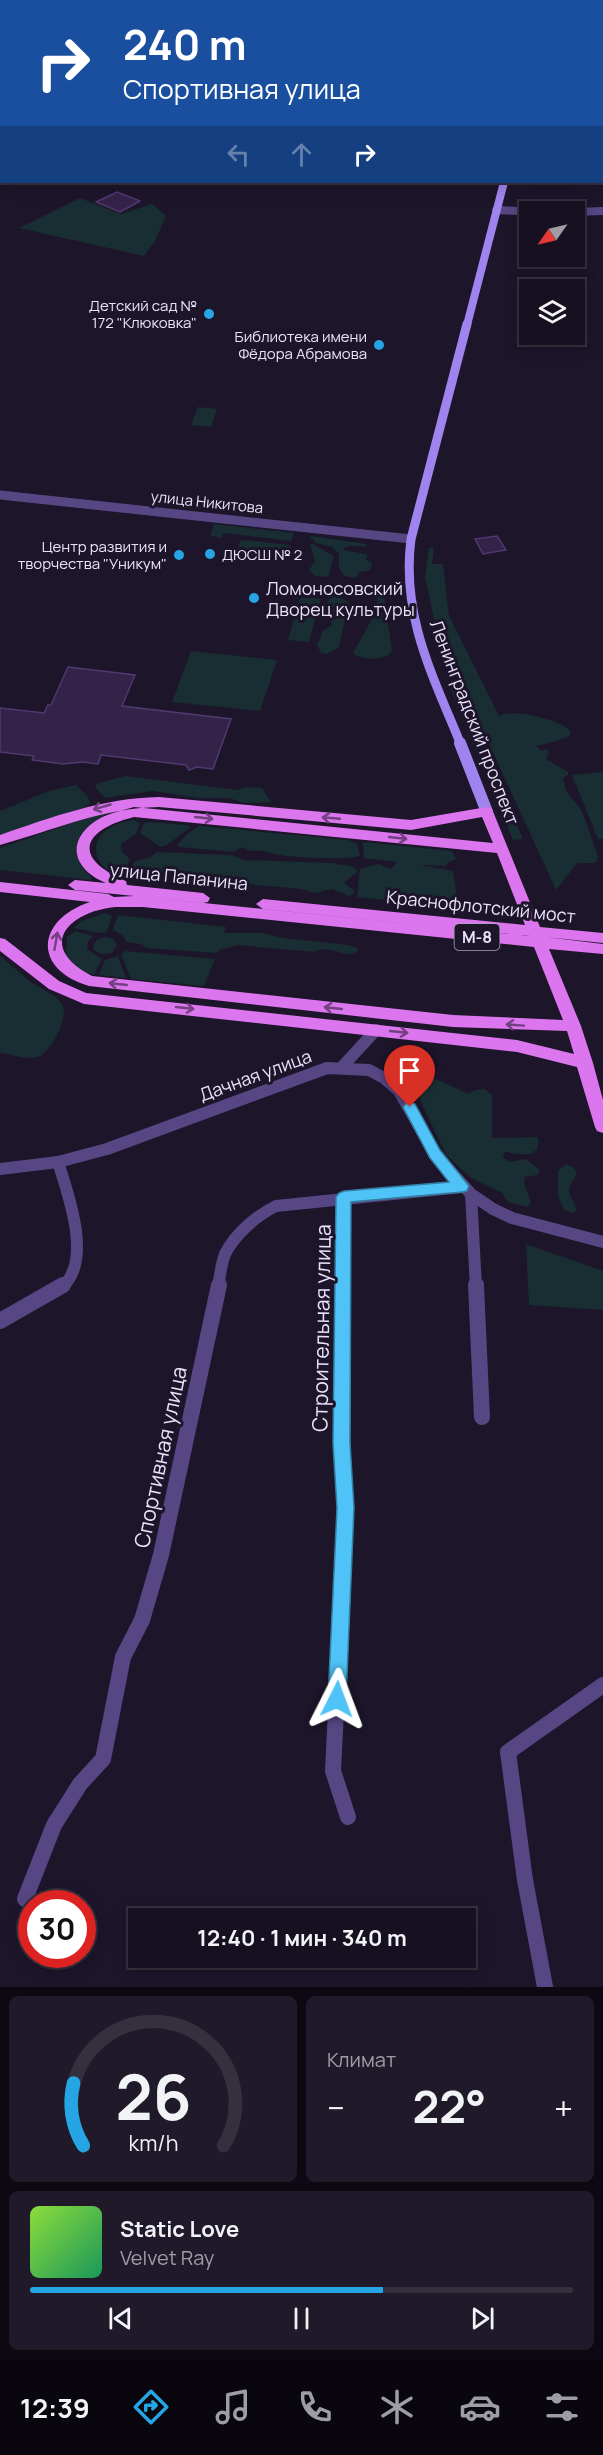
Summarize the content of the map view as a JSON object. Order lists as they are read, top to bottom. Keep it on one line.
{"streets":{"main road":["Ленинградский проспект","улица Папанина","Краснофлотский мост","М-8"],"street":["улица Никитова","Дачная улица","Строительная улица","Спортивная улица"]},"crossings":[["улица Никитова","Ленинградский проспект"],["улица Папанина","Краснофлотский мост"],["Дачная улица","Спортивная улица"],["Строительная улица","Спортивная улица"]],"places":["Детский сад № 172 \"Клюковка\"","Библиотека имени Фёдора Абрамова","ДЮСШ № 2","Центр развития и творчества \"Уникум\"","Ломоносовский Дворец культуры"],"north":"bottom left","page":{"turn":["240 m","Спортивная улица"],"limit":"30","trip":"12:40 · 1 мин · 340 m","tile":"Климат","heat":["−","22°","+"],"song":["Static Love","Velvet Ray"],"tabs":"12:39","gauge":["26","km/h"]}}
